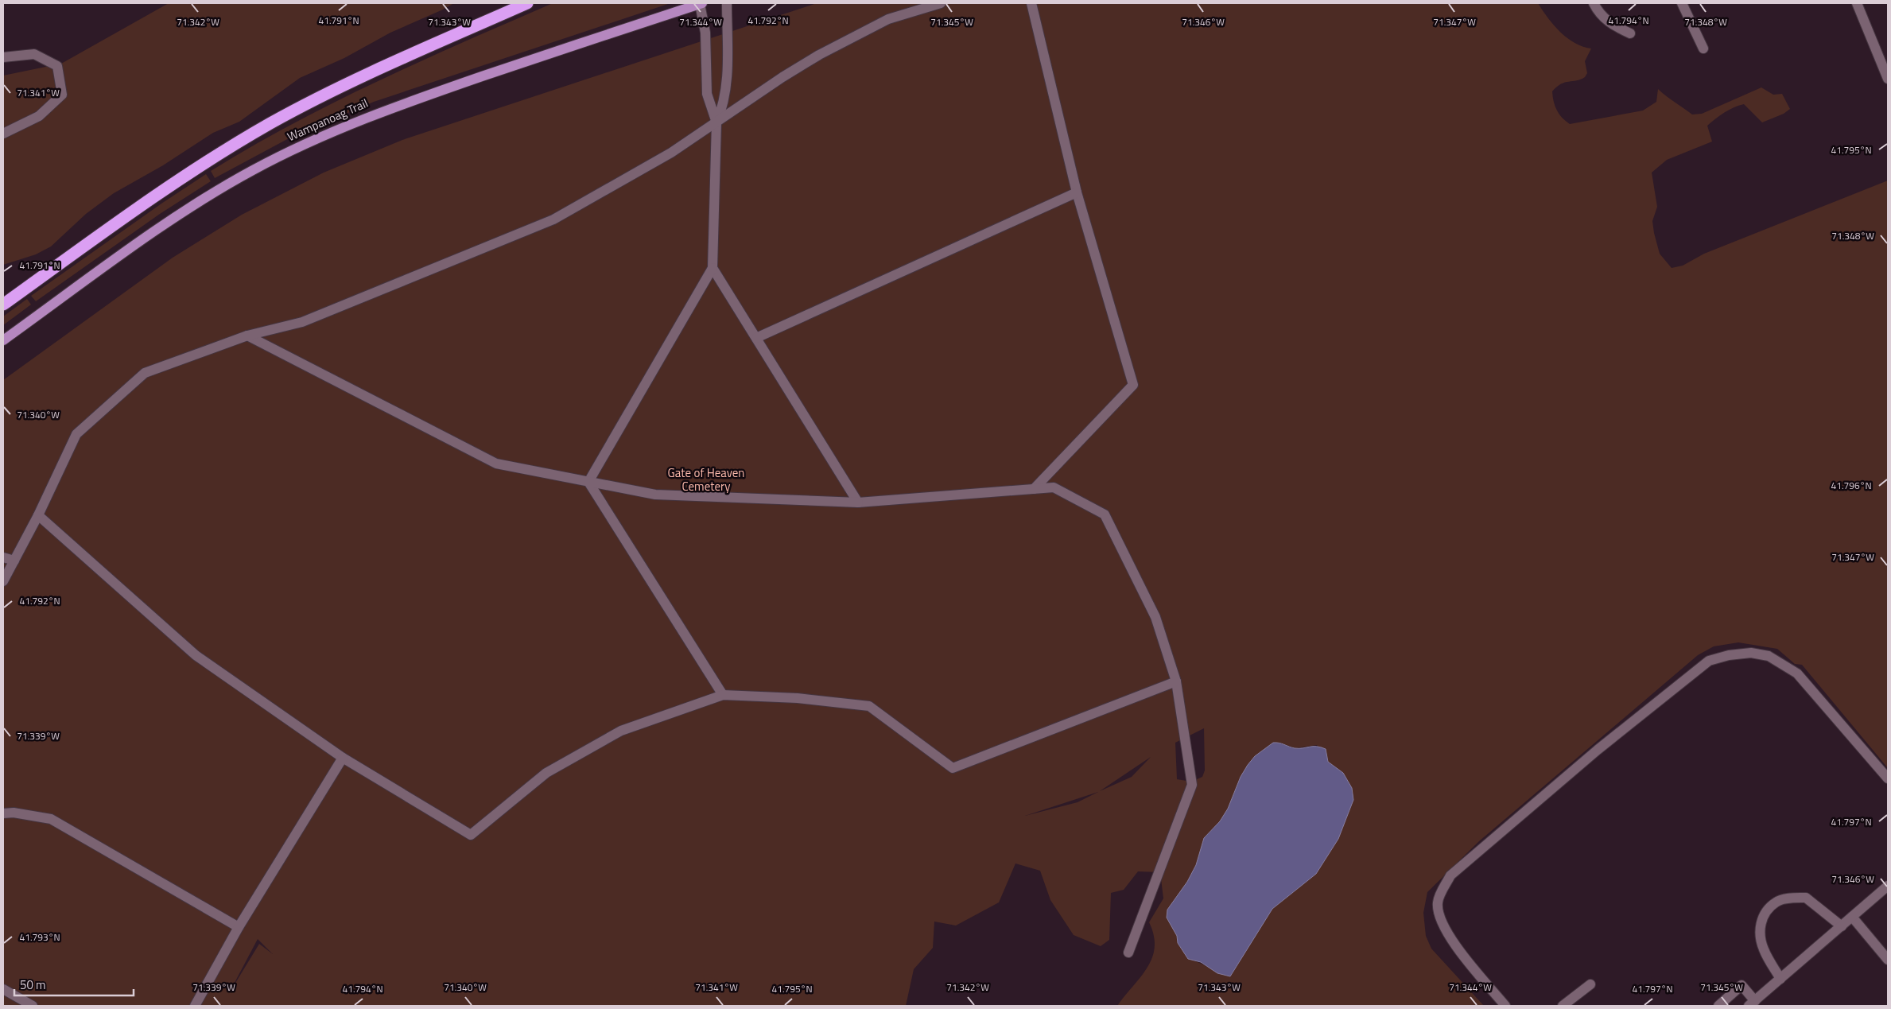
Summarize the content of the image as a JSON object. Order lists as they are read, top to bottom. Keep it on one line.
{"streets":{"highway":["Wampanoag Trail"]},"parks":["Gate of Heaven Cemetery"],"scale_bar":"50 m","coordinates":["41.791°N","41.792°N","41.794°N","71.342°W","71.344°W","71.345°W","71.346°W","71.347°W","71.348°W","71.343°W","71.341°W","41.795°N","71.340°W","41.796°N","71.339°W","41.797°N","41.793°N"]}
